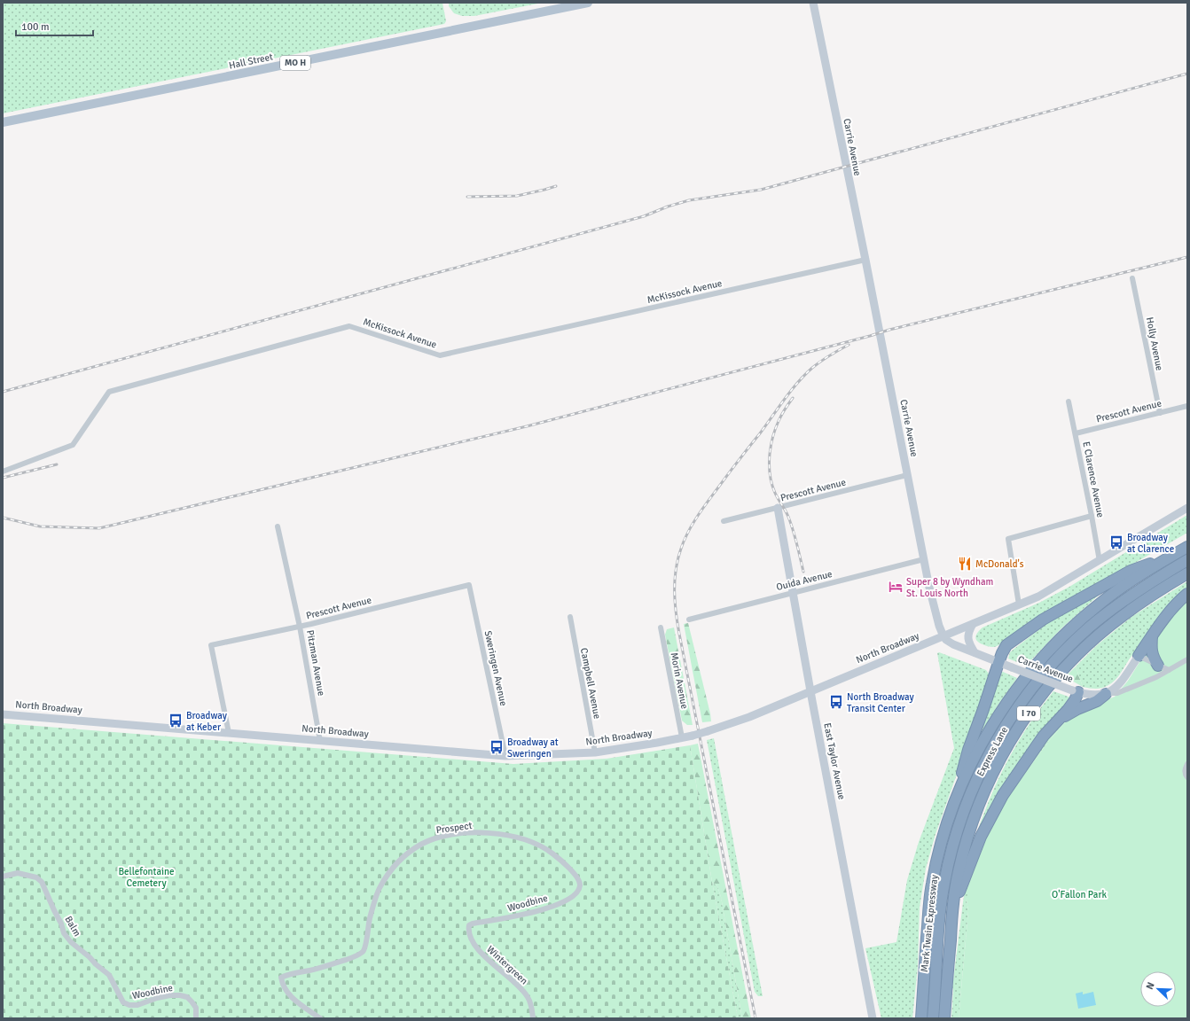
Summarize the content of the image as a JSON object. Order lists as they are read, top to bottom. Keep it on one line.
{"streets":{"highway":["I 70","Express Lane","Mark Twain Expressway"],"main road":["Hall Street","MO H","Carrie Avenue","North Broadway","East Taylor Avenue"],"street":["McKissock Avenue","Holly Avenue","Prescott Avenue","E Clarence Avenue","Ouida Avenue","Pitzman Avenue","Sweringen Avenue","Morin Avenue","Campbell Avenue","Prospect","Woodbine","Balm","Wintergreen"]},"crossings":[["Carrie Avenue","McKissock Avenue"],["Carrie Avenue","Prescott Avenue"],["Carrie Avenue","Ouida Avenue"],["Carrie Avenue","North Broadway"],["Holly Avenue","Prescott Avenue"],["Prescott Avenue","E Clarence Avenue"],["Prescott Avenue","North Broadway"],["Prescott Avenue","Pitzman Avenue"],["Prescott Avenue","Sweringen Avenue"],["Prescott Avenue","East Taylor Avenue"],["E Clarence Avenue","North Broadway"],["Ouida Avenue","East Taylor Avenue"],["North Broadway","Pitzman Avenue"],["North Broadway","Sweringen Avenue"],["North Broadway","Morin Avenue"],["North Broadway","Campbell Avenue"],["North Broadway","East Taylor Avenue"],["Prospect","Woodbine"],["Woodbine","Balm"],["Woodbine","Wintergreen"]],"parks":["Bellefontaine Cemetery","O'Fallon Park"],"places":{"bus stop":["Broadway at Clarence","North Broadway Transit Center","Broadway at Keber","Broadway at Sweringen"],"restaurant":["McDonald's"],"hotel":["Super 8 by Wyndham St. Louis North"]},"scale_bar":"100 m","north":"top left"}
